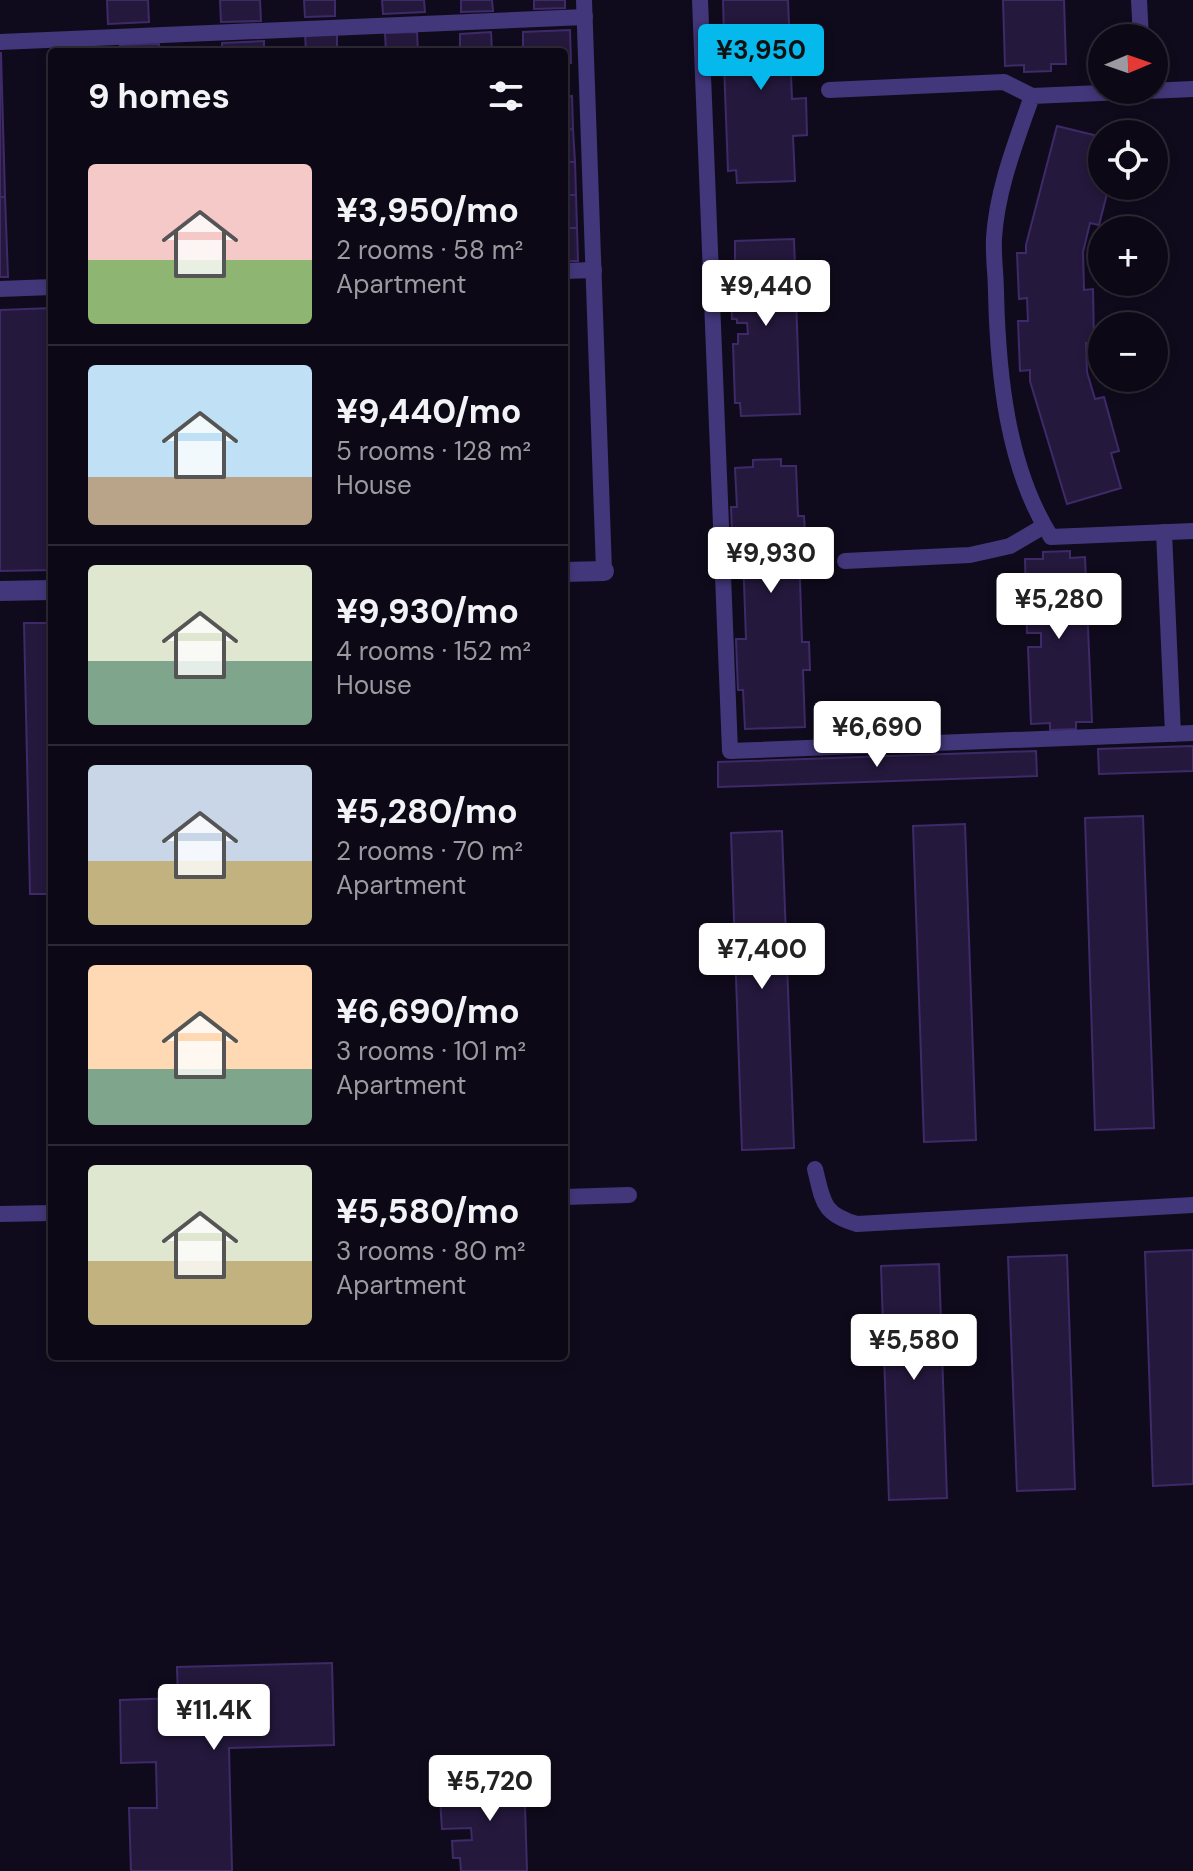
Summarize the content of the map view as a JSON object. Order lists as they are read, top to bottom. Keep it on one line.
{"north":"right","page":{"map_buttons":["+","−"],"price":["¥3,950","¥9,440","¥9,930","¥5,280","¥6,690","¥7,400","¥5,580","¥11.4K","¥5,720"],"heading":"9 homes","list":[{"name":"¥3,950/mo","note":"2 rooms · 58 m² · Apartment"},{"name":"¥9,440/mo","note":"5 rooms · 128 m² · House"},{"name":"¥9,930/mo","note":"4 rooms · 152 m² · House"},{"name":"¥5,280/mo","note":"2 rooms · 70 m² · Apartment"},{"name":"¥6,690/mo","note":"3 rooms · 101 m² · Apartment"},{"name":"¥5,580/mo","note":"3 rooms · 80 m² · Apartment"}]}}
